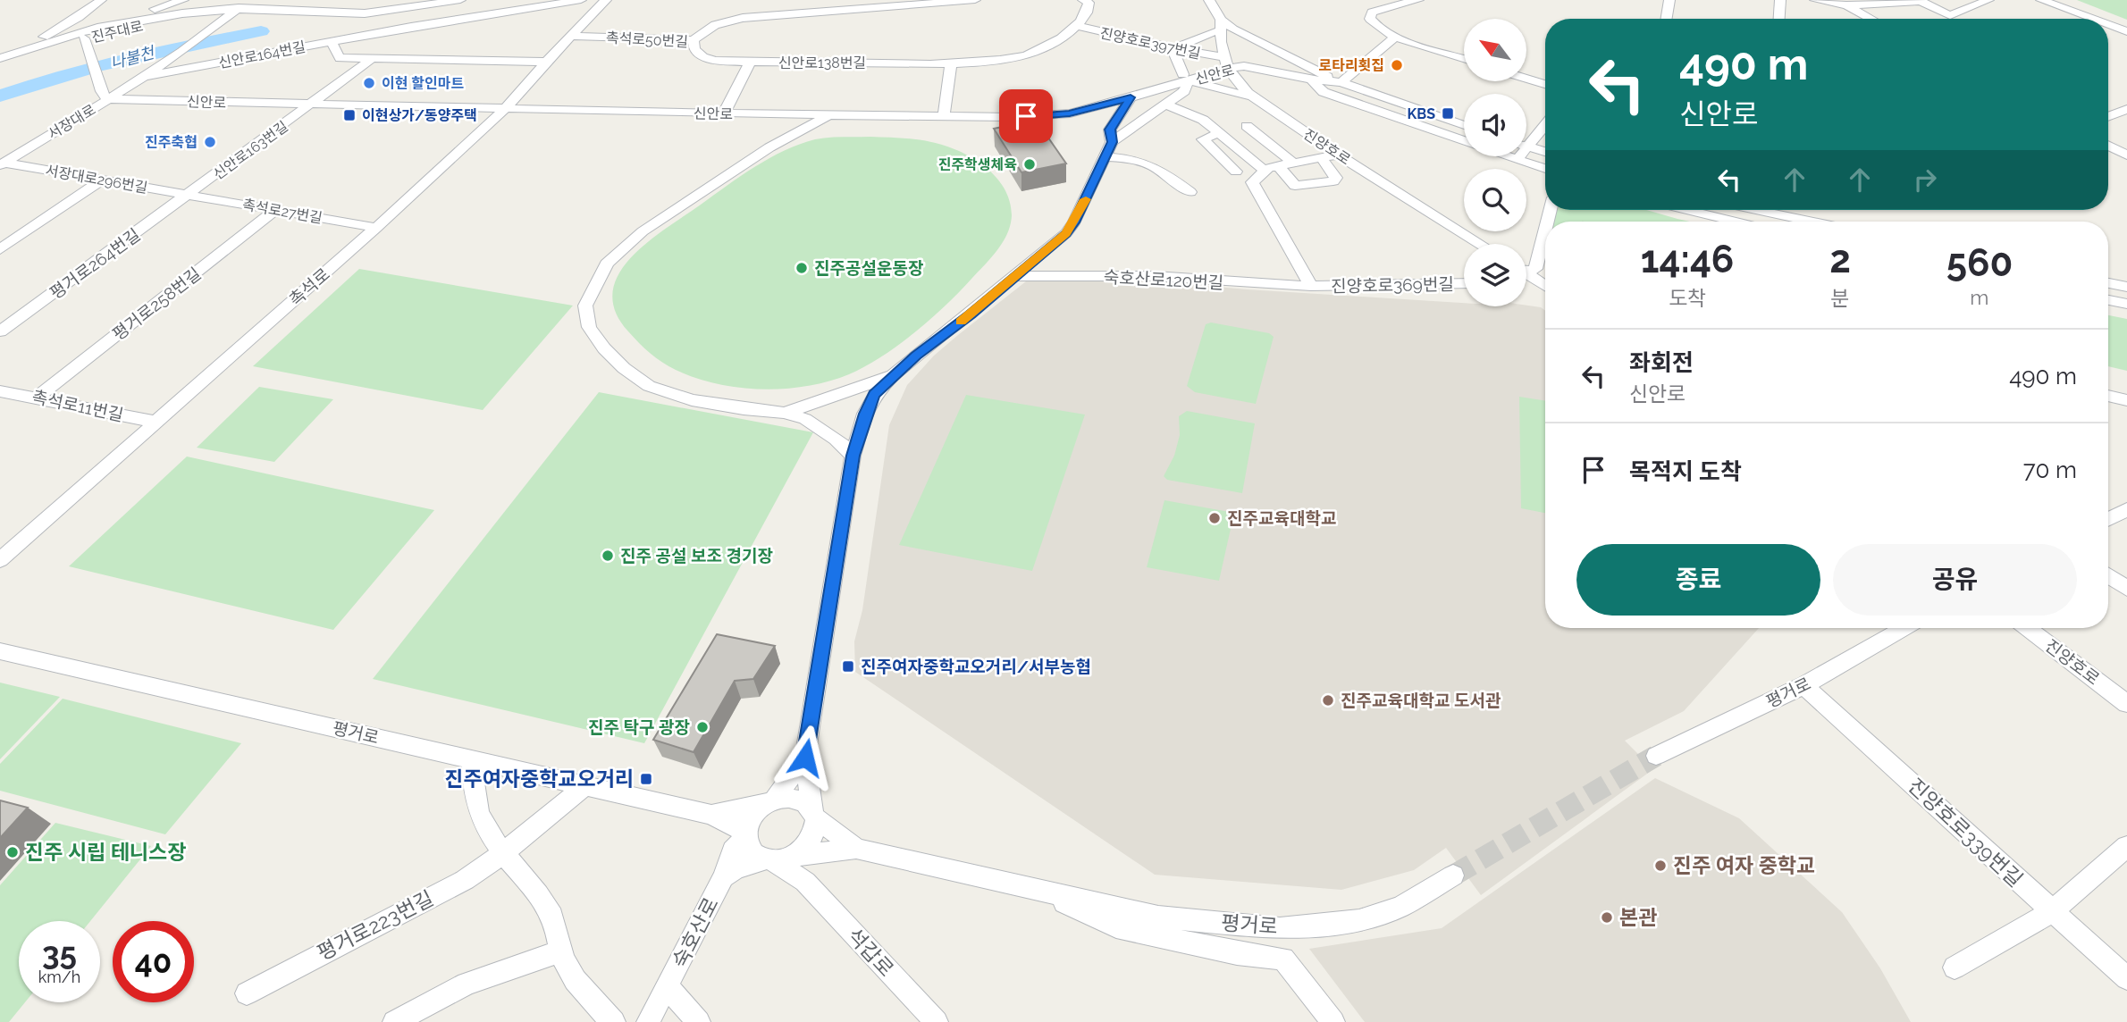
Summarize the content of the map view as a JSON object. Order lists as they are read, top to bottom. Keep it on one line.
{"streets":{"street":["진주대로","촉석로50번길","진양호로397번길","신안로164번길","신안로138번길","신안로","서장대로","진양호로","신안로163번길","서장대로296번길","촉석로27번길","평거로264번길","숙호산로120번길","진양호로369번길","촉석로","평거로258번길","촉석로11번길","평거로","진양호로339번길","평거로223번길","숙호산로","석갑로"]},"crossings":[["진주대로","서장대로"],["촉석로50번길","신안로138번길"],["촉석로50번길","촉석로"],["진양호로397번길","신안로138번길"],["진양호로397번길","신안로"],["진양호로397번길","진양호로"],["신안로164번길","서장대로"],["신안로","서장대로"],["신안로","진양호로"],["신안로","신안로163번길"],["신안로","촉석로"],["서장대로","서장대로296번길"],["신안로163번길","서장대로296번길"],["신안로163번길","촉석로27번길"],["신안로163번길","평거로264번길"],["서장대로296번길","촉석로27번길"],["서장대로296번길","평거로264번길"],["촉석로27번길","평거로264번길"],["촉석로27번길","촉석로"],["촉석로27번길","평거로258번길"],["숙호산로120번길","진양호로369번길"],["촉석로","촉석로11번길"],["평거로258번길","촉석로11번길"],["평거로","진양호로339번길"],["평거로","평거로223번길"],["숙호산로","석갑로"]],"water":["나불천"],"places":{"other":["로타리횟집","이현 할인마트","진주축협","진주학생체육","진주공설운동장","진주교육대학교","진주 공설 보조 경기장","진주교육대학교 도서관","진주 탁구 광장","진주 시립 테니스장","진주 여자 중학교","본관"],"transit":["KBS","이현상가/동양주택","진주여자중학교오거리/서부농협","진주여자중학교오거리"]},"north":"top left","page":{"turn":["490 m","신안로"],"eta":["14:46","도착","2","분","560","m"],"list":[{"name":"좌회전","note":"신안로","value":"490 m"},{"name":"목적지 도착","value":"70 m"}],"buttons":["종료","공유"],"speed":"35 km/h","limit":"40"}}
